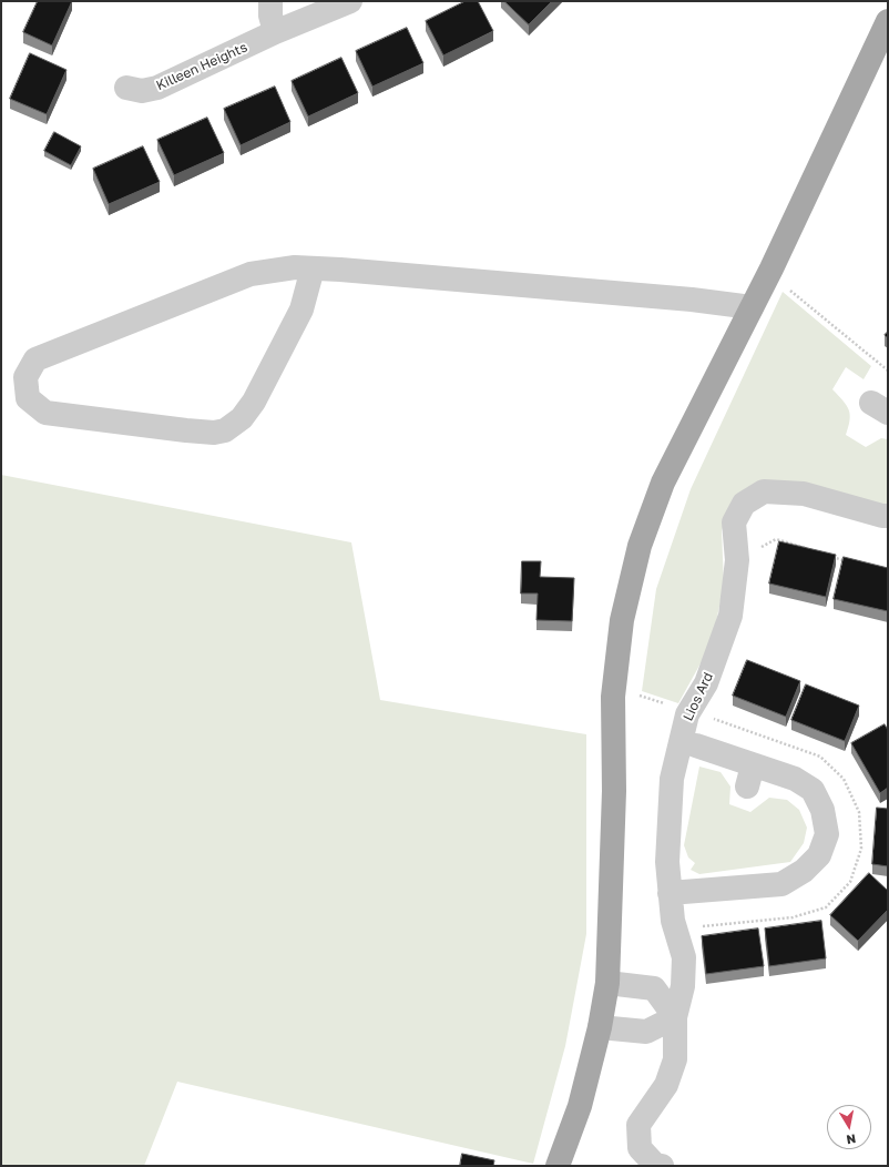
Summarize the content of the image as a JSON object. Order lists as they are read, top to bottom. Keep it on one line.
{"streets":{"street":["Killeen Heights","Lios Ard"]},"north":"bottom"}
